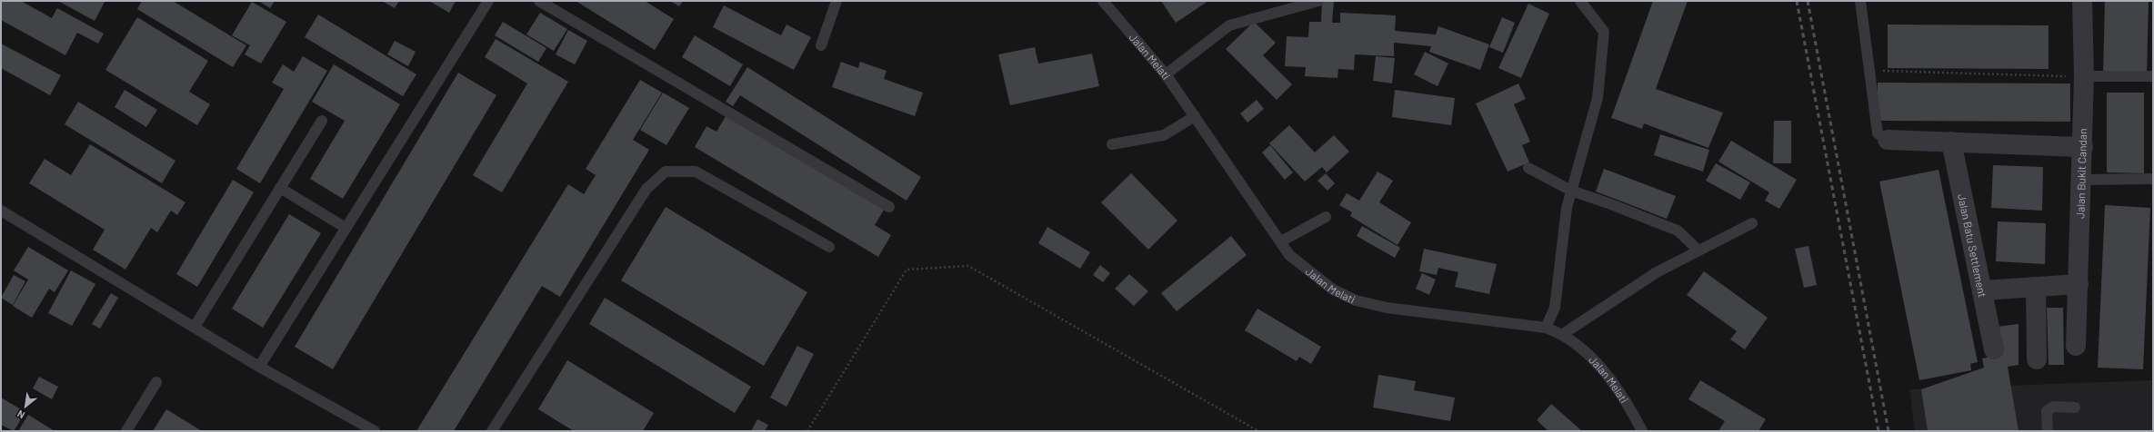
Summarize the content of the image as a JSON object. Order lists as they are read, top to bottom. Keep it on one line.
{"streets":{"street":["Jalan Bukit Candan","Jalan Batu Settlement"],"lane":["Jalan Melati"]},"north":"bottom left"}
